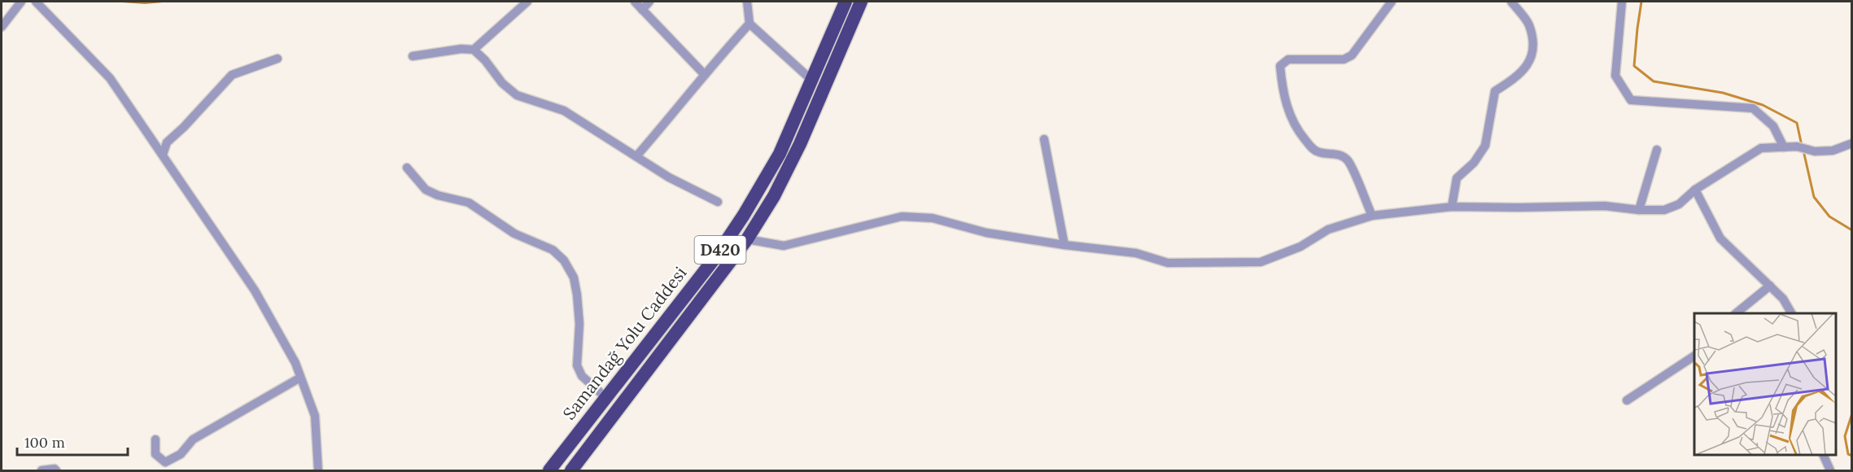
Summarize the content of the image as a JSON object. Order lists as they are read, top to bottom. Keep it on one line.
{"streets":{"highway":["D420","Samandağ Yolu Caddesi"]},"scale_bar":"100 m"}
